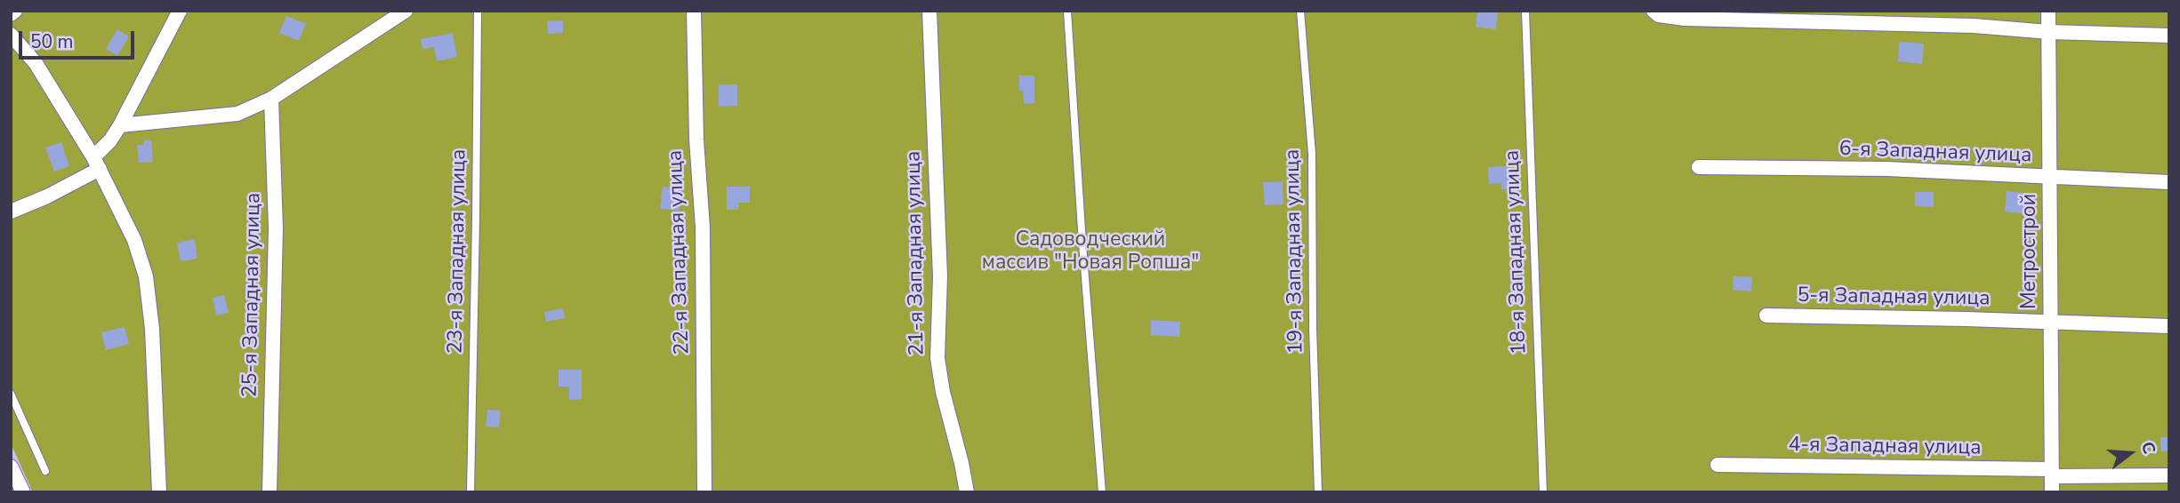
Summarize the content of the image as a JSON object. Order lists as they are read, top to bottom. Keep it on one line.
{"streets":{"street":["6-я Западная улица","Метрострой","22-я Западная улица","21-я Западная улица","25-я Западная улица","5-я Западная улица","4-я Западная улица"],"lane":["23-я Западная улица","19-я Западная улица","18-я Западная улица"]},"crossings":[["6-я Западная улица","Метрострой"],["Метрострой","5-я Западная улица"],["Метрострой","4-я Западная улица"]],"parks":["Садоводческий массив \"Новая Ропша\""],"scale_bar":"50 m","north":"right"}
